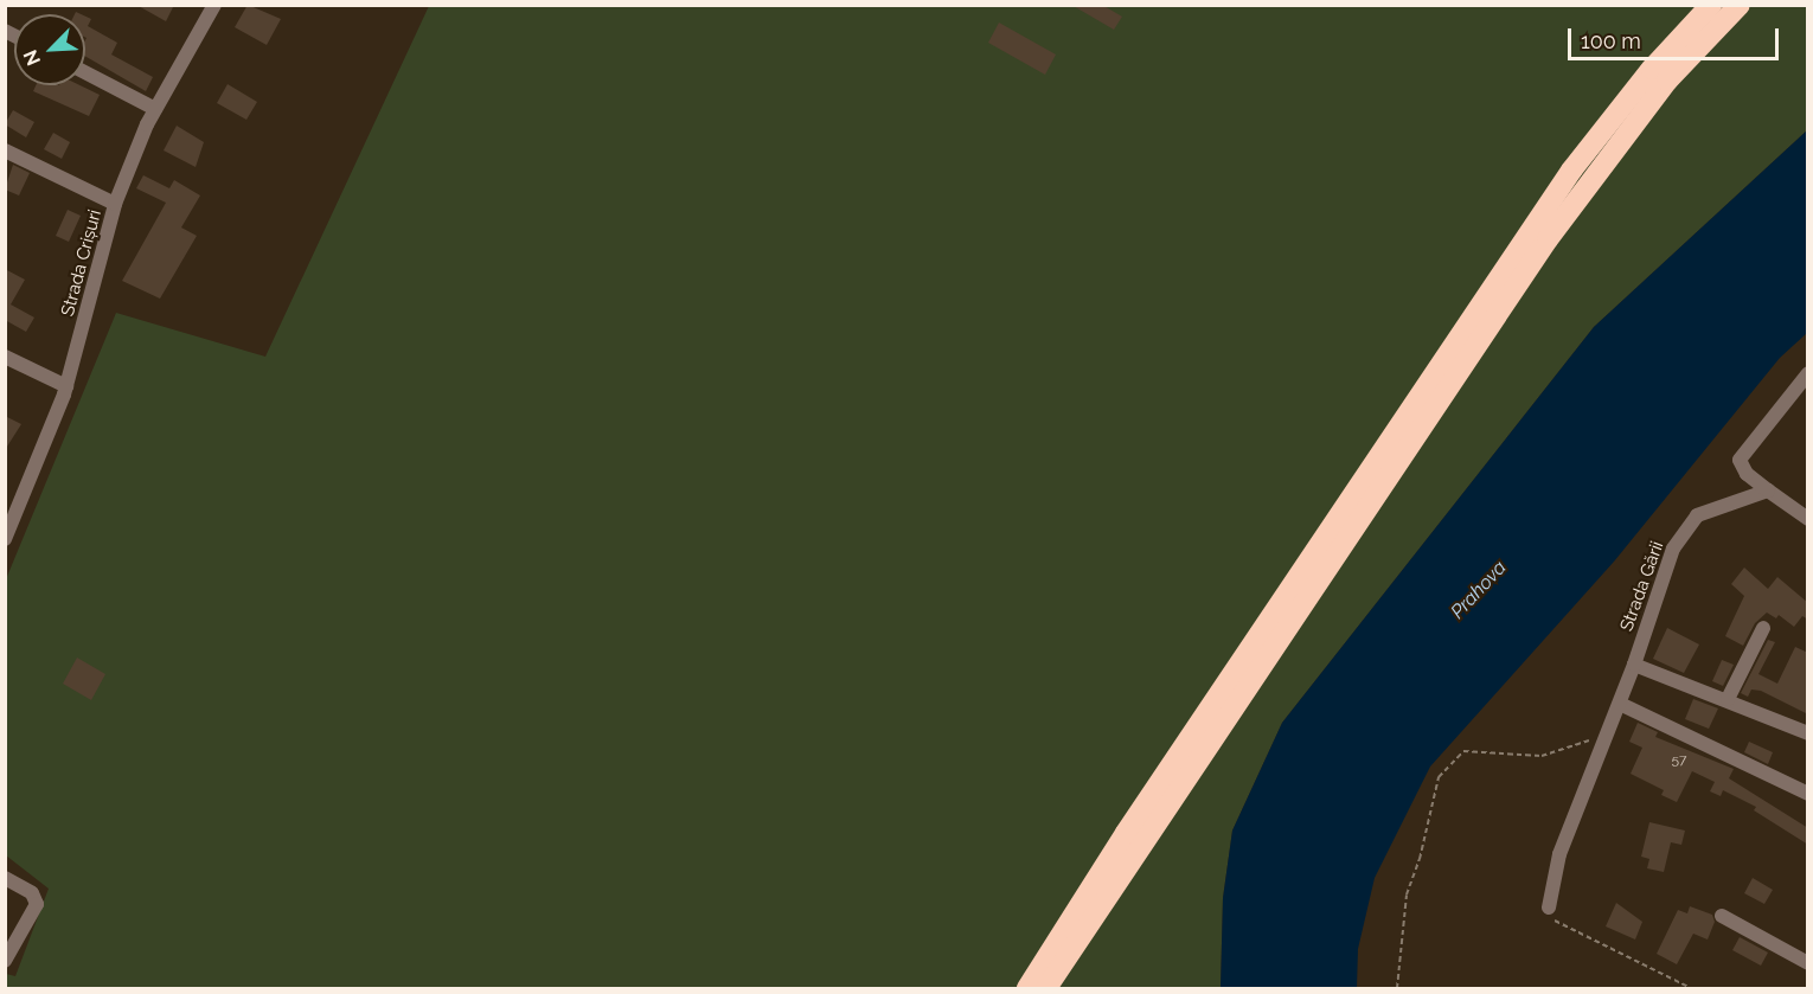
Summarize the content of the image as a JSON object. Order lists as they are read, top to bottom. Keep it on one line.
{"streets":{"street":["Strada Crișuri","Strada Gării"]},"water":["Prahova"],"house_numbers":["57"],"scale_bar":"100 m","north":"bottom left"}
